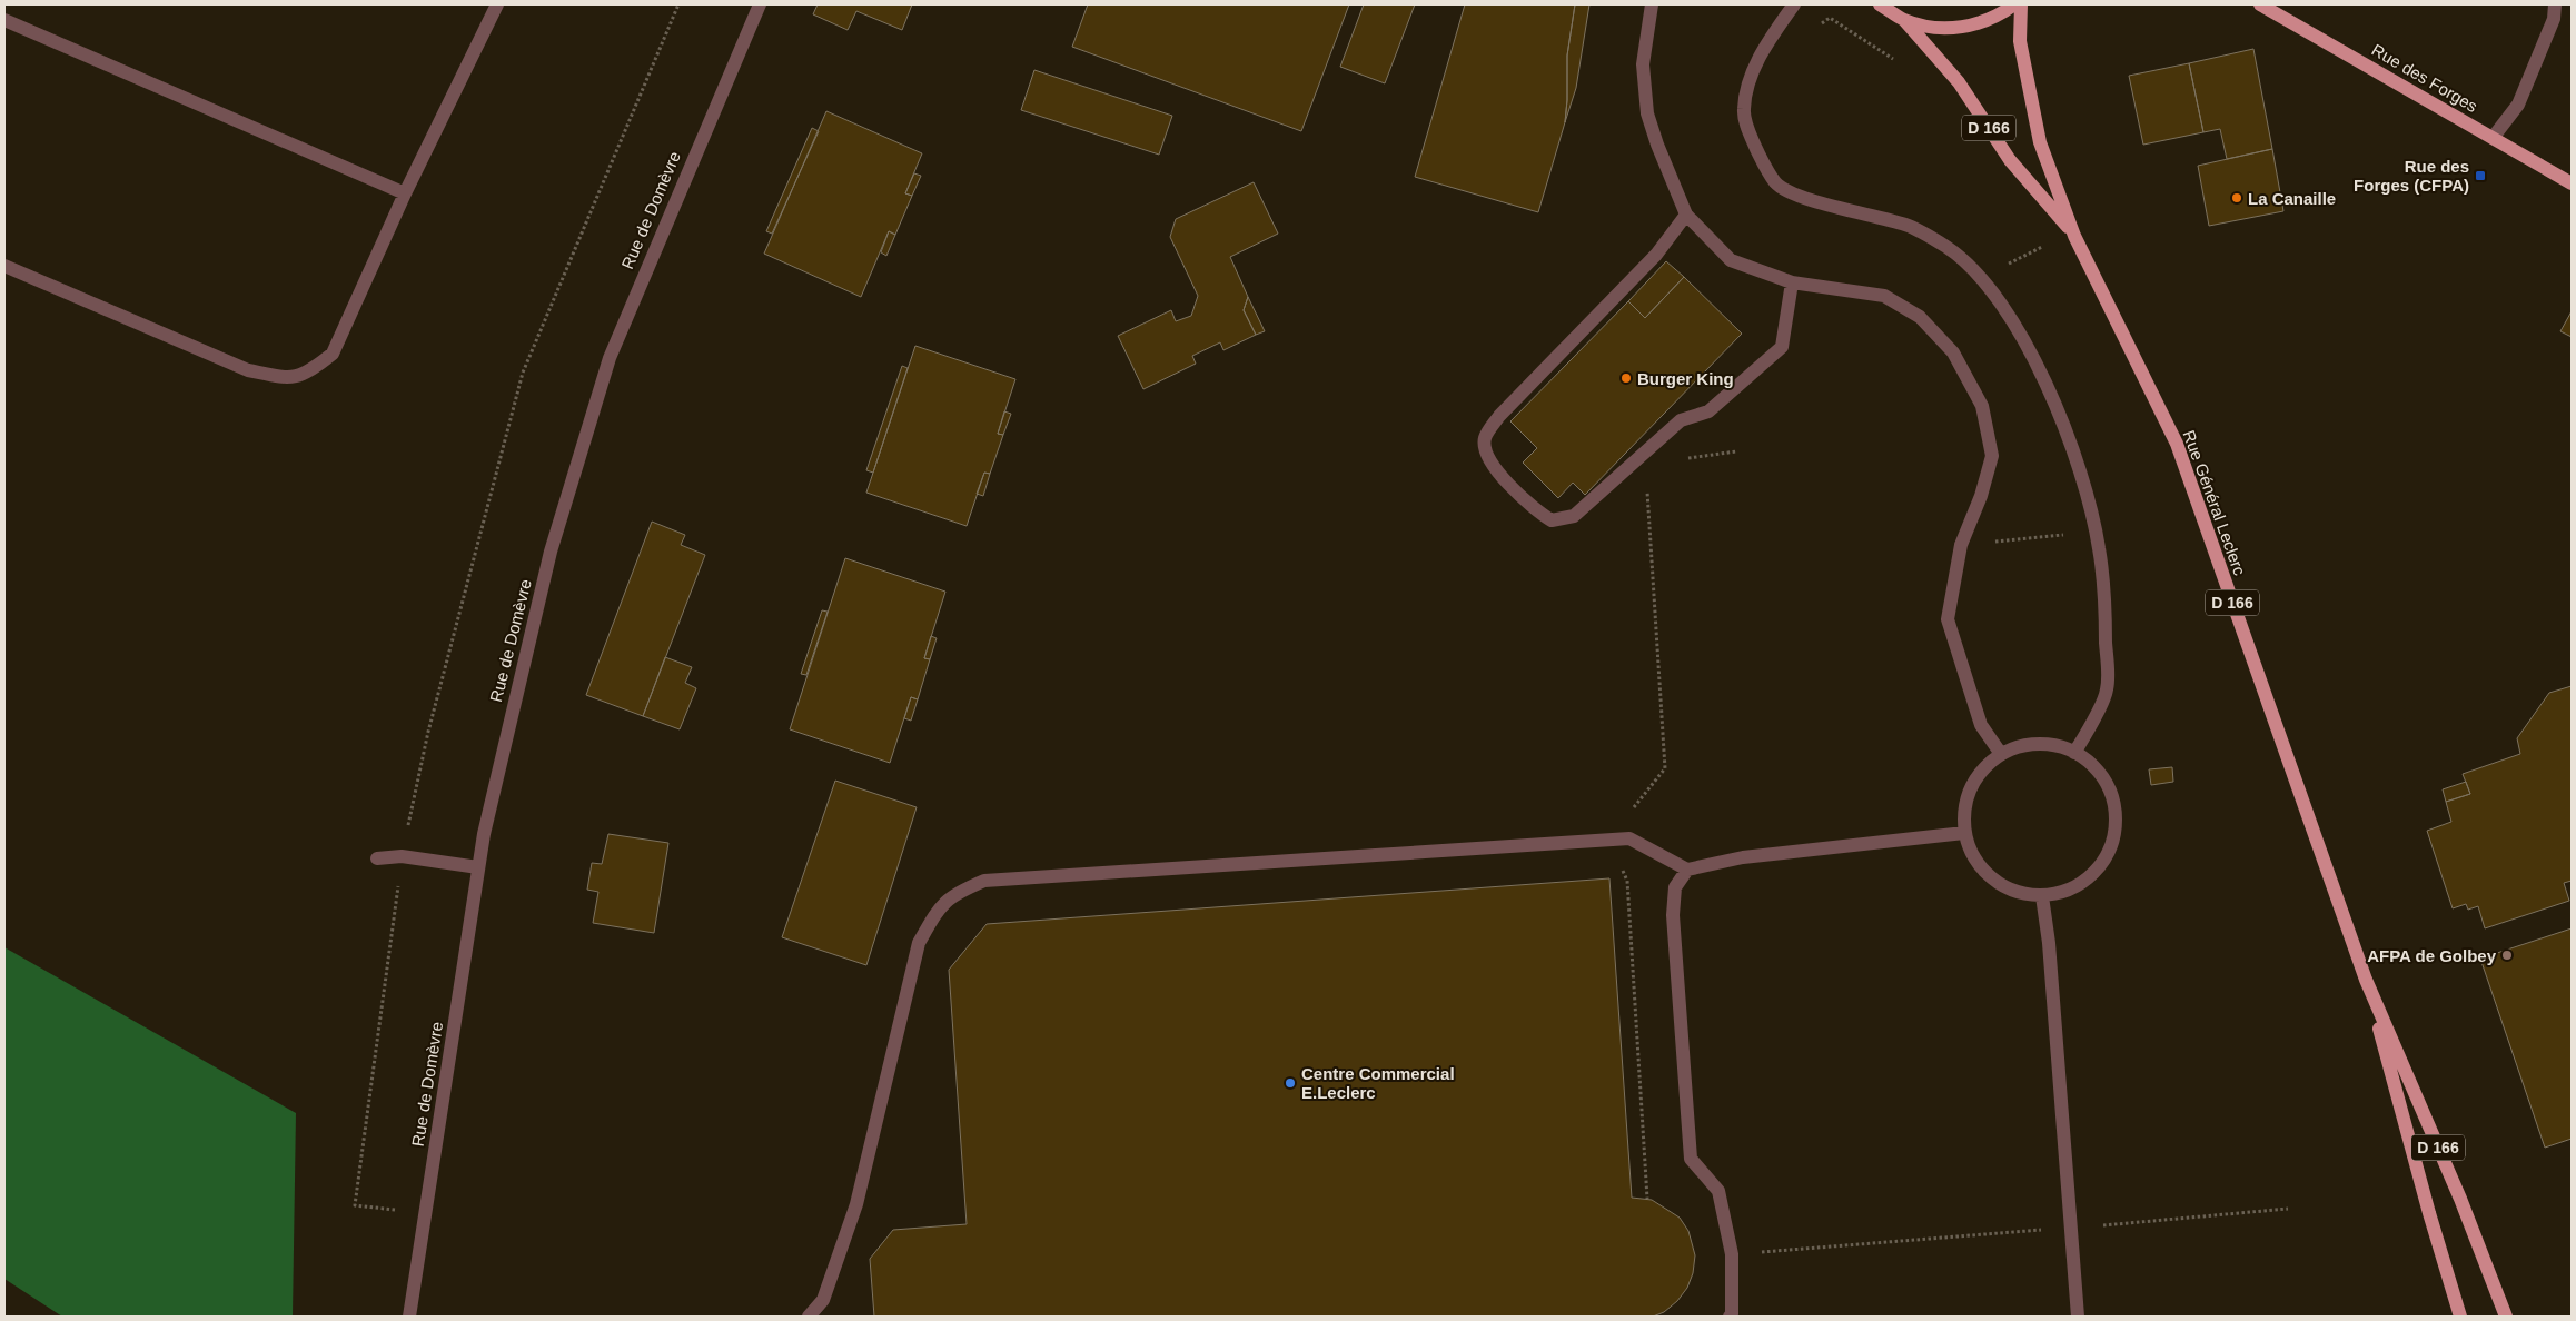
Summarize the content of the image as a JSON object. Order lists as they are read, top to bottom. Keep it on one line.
{"streets":{"main road":["Rue des Forges","D 166","Rue Général Leclerc"],"street":["Rue de Domèvre"]},"places":{"transit":["Rue des Forges (CFPA)"],"other":["La Canaille","Burger King","AFPA de Golbey","Centre Commercial E.Leclerc"]}}
